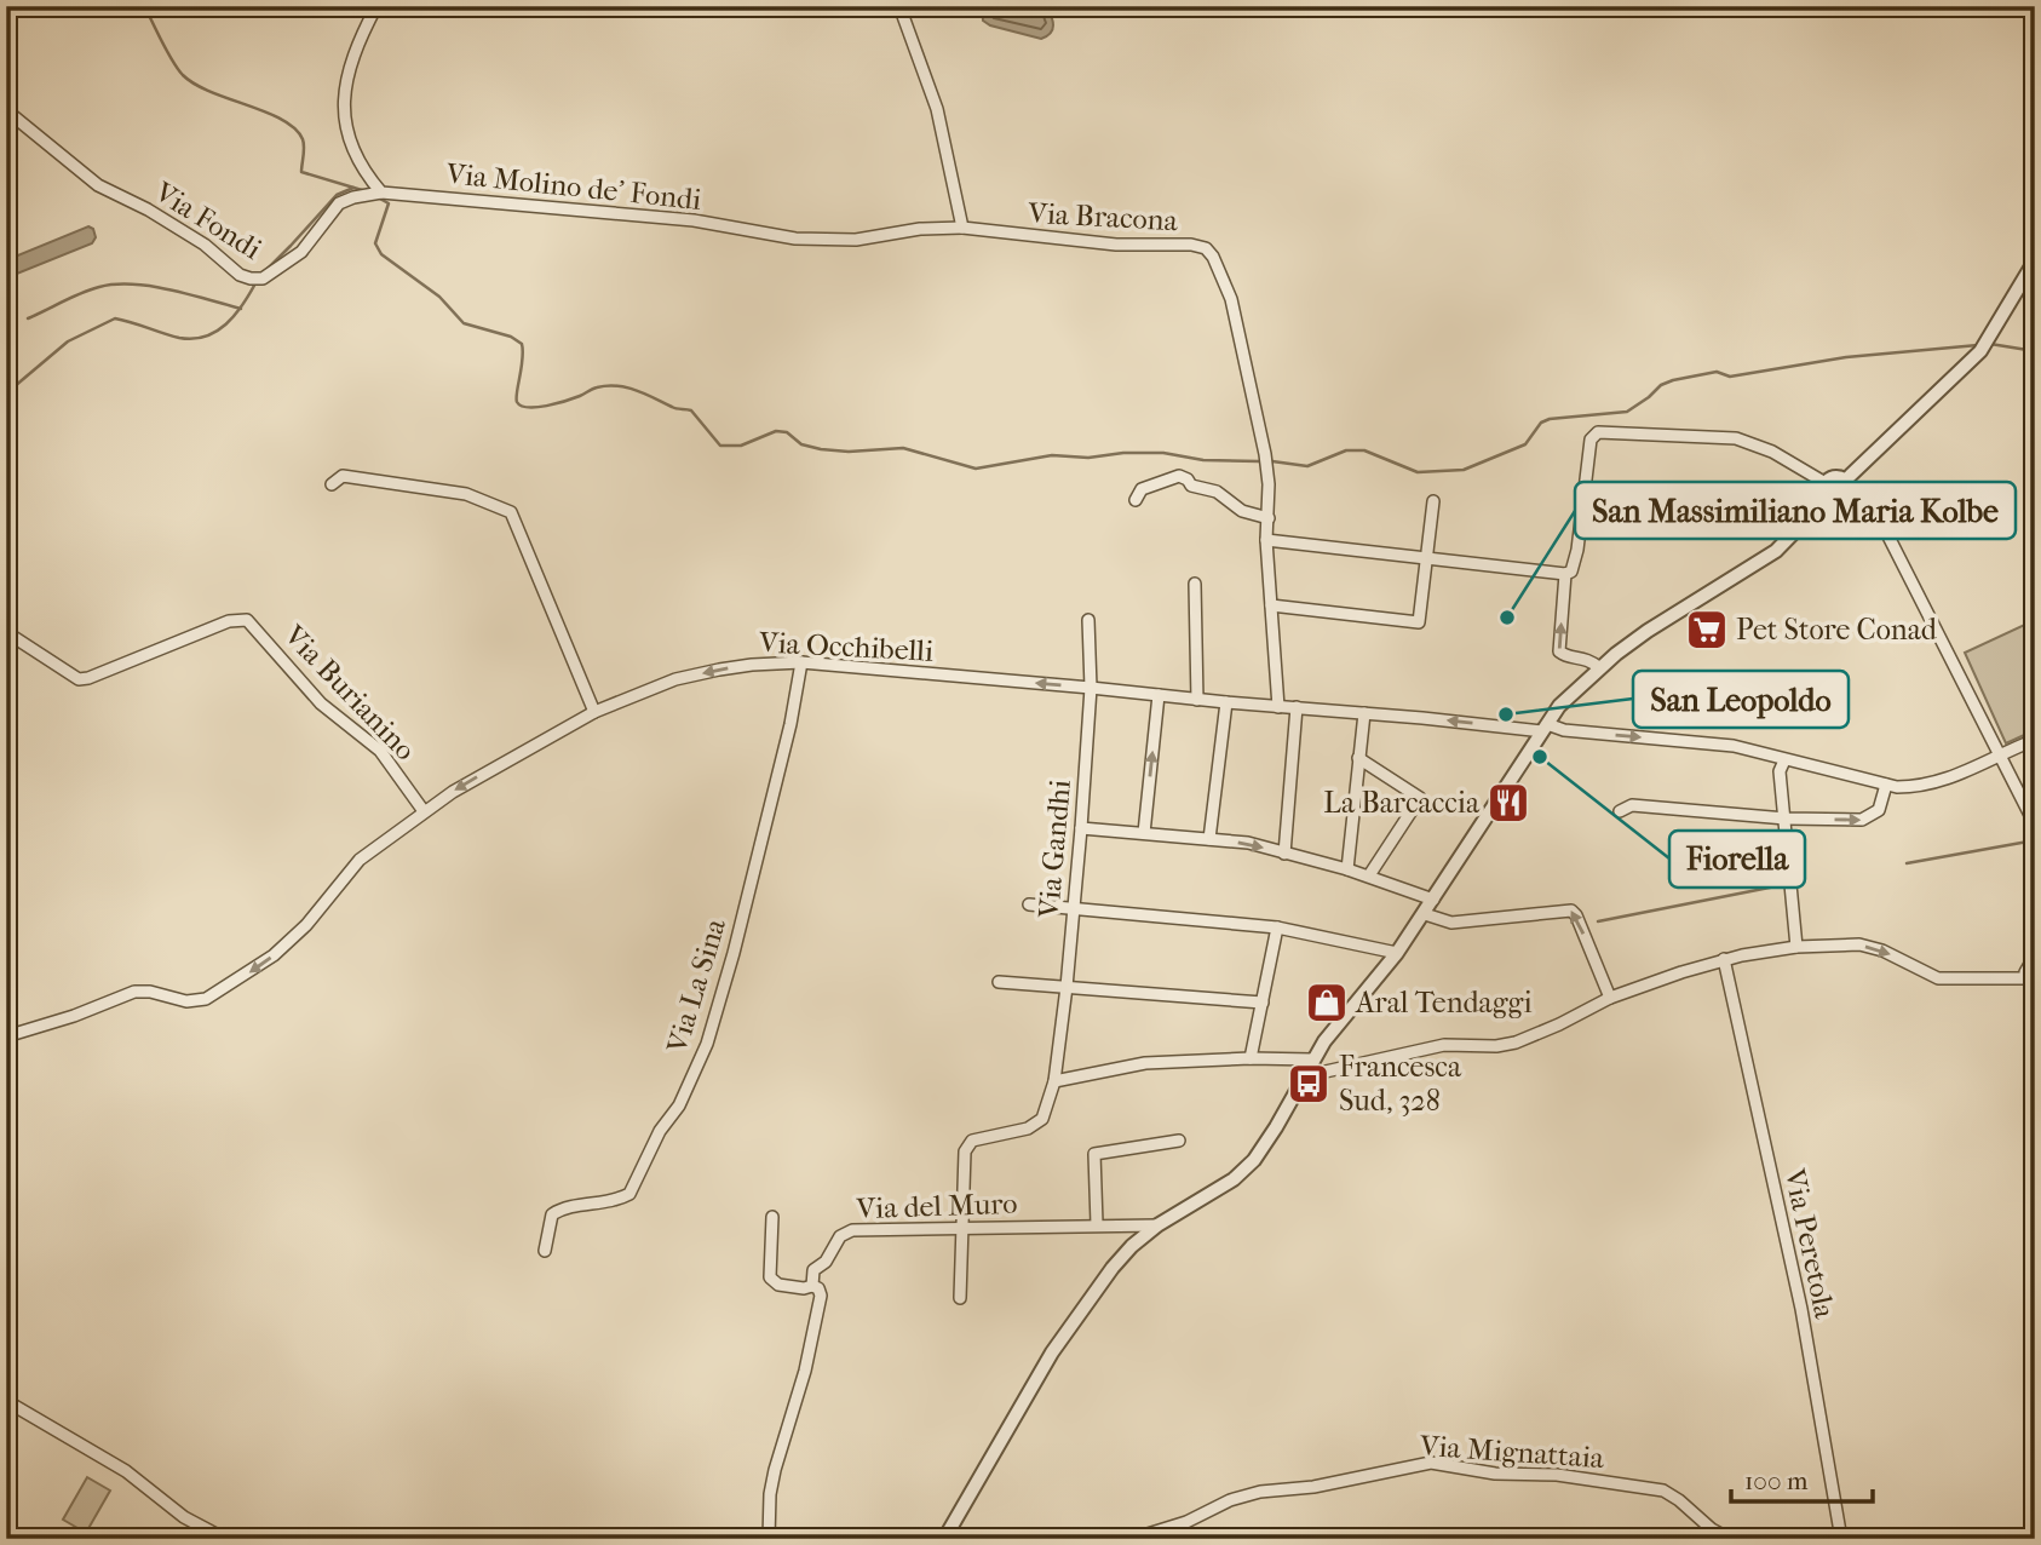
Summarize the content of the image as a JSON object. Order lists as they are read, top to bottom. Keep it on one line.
{"streets":{"street":["Via Molino de' Fondi","Via Bracona","Via Fondi","Via Occhibelli","Via Burianino","Via Gandhi","Via La Sina","Via del Muro","Via Peretola","Via Mignattaia"]},"crossings":[["Via Molino de' Fondi","Via Bracona"],["Via Molino de' Fondi","Via Fondi"],["Via Bracona","Via Occhibelli"],["Via Occhibelli","Via Burianino"],["Via Occhibelli","Via Gandhi"],["Via Occhibelli","Via La Sina"],["Via Gandhi","Via del Muro"]],"places":{"other":["San Massimiliano Maria Kolbe","San Leopoldo","Fiorella"],"supermarket":["Pet Store Conad"],"restaurant":["La Barcaccia"],"shop":["Aral Tendaggi"],"bus stop":["Francesca Sud, 328"]},"scale_bar":"100 m"}
